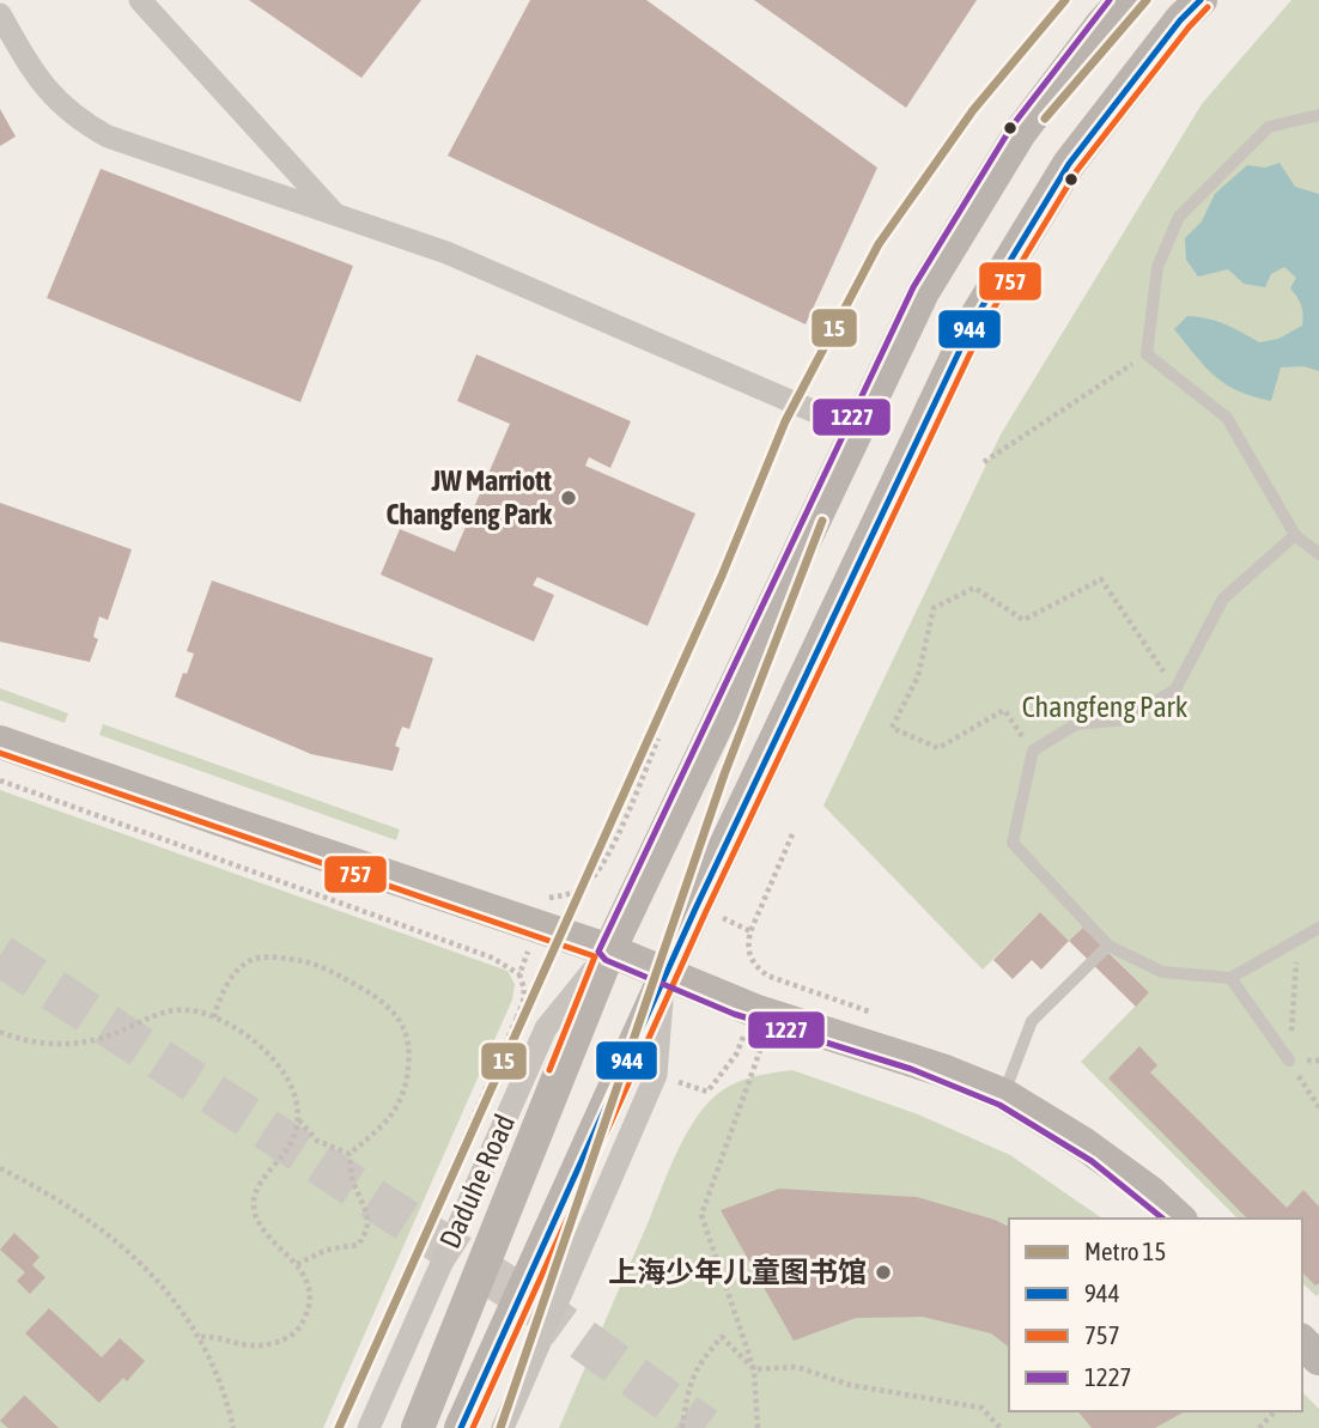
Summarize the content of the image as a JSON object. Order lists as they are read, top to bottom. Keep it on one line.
{"streets":{"main road":["Daduhe Road"]},"parks":["Changfeng Park"],"places":["JW Marriott Changfeng Park","上海少年儿童图书馆"],"lines":["metro line 15","transit line 944","transit line 1227","transit line 757"],"legend":["Metro 15","944","757","1227"]}
